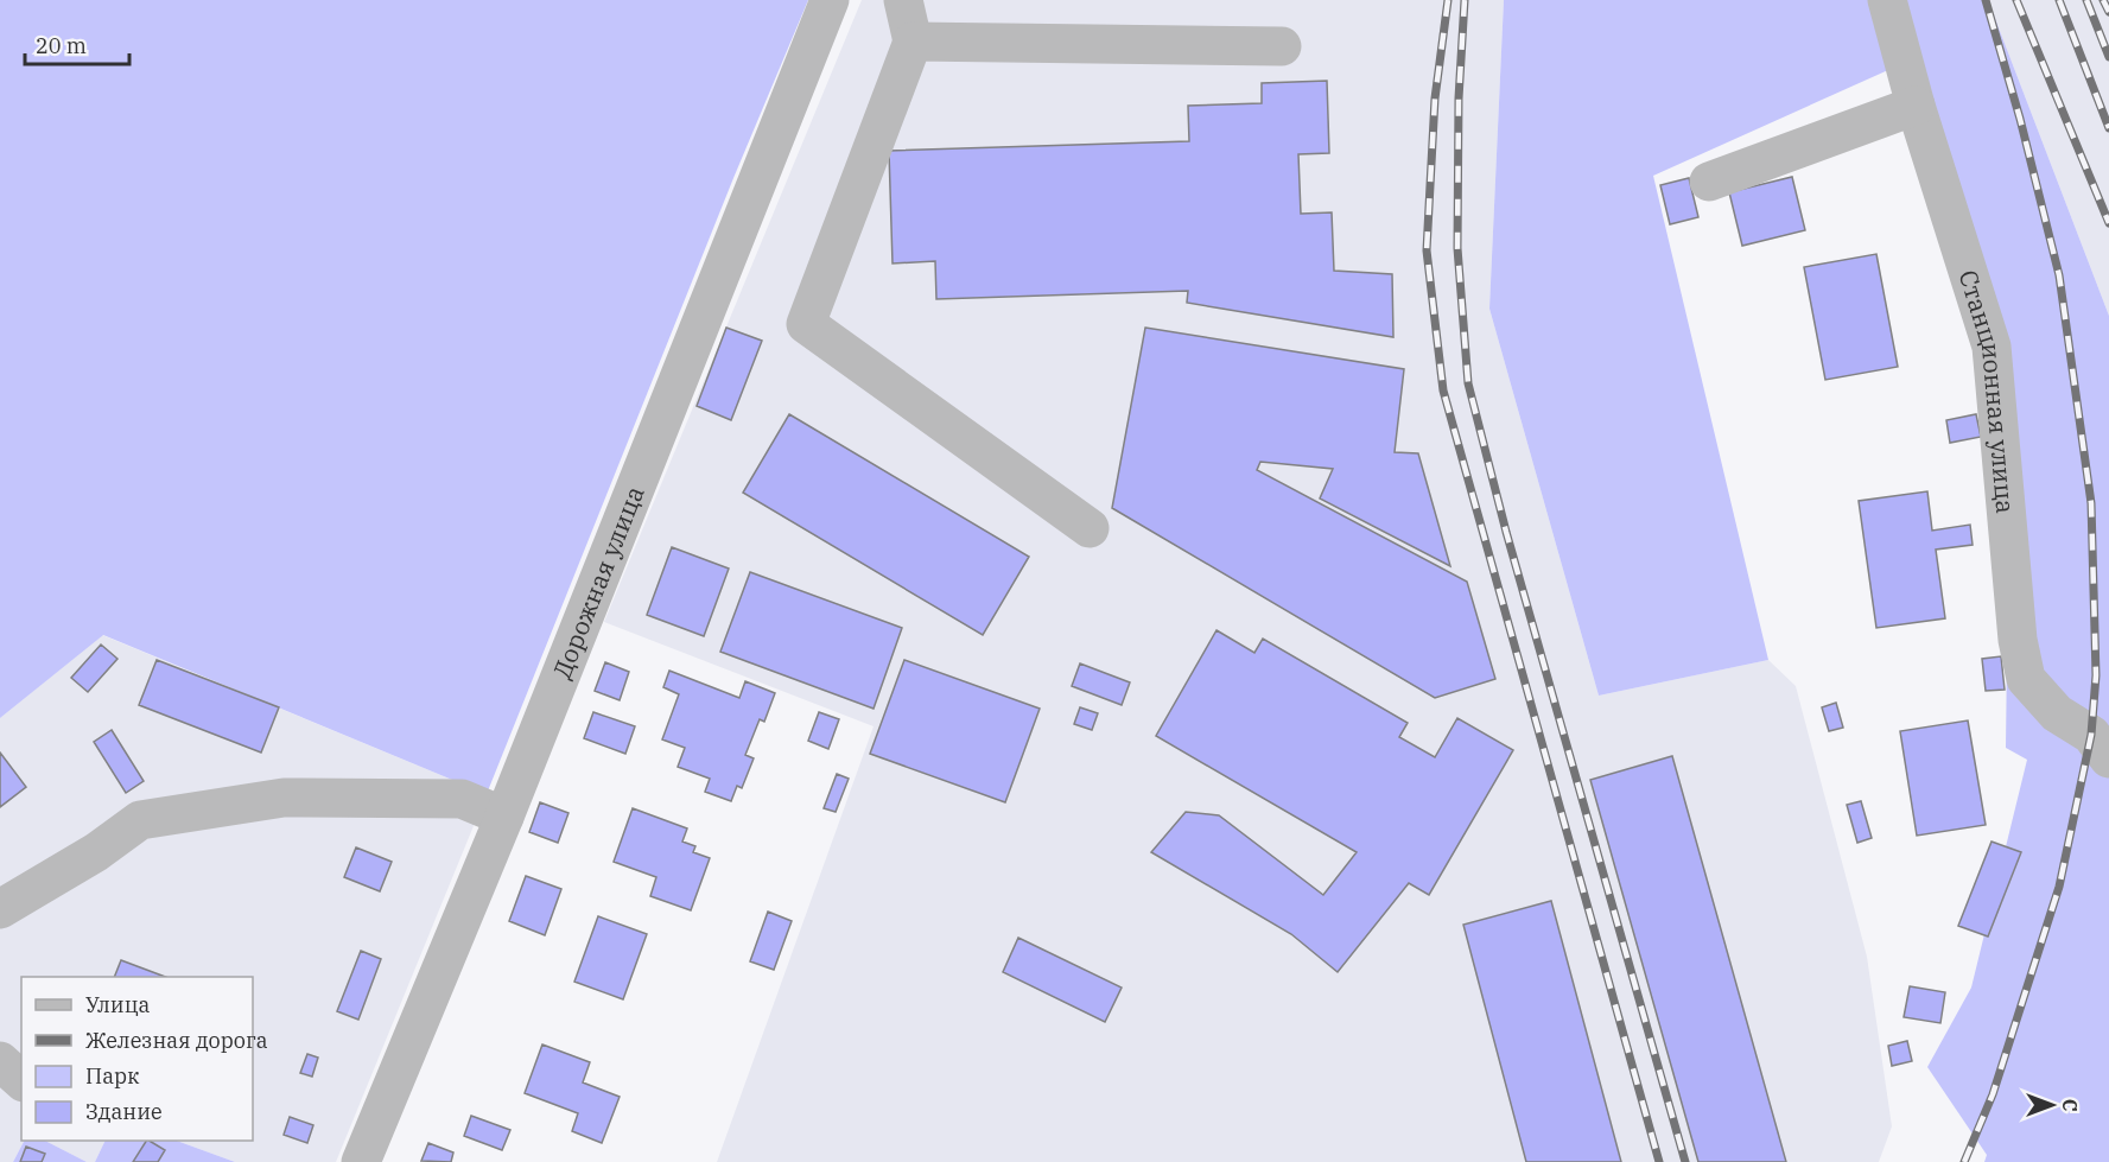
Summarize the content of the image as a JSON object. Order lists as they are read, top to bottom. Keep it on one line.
{"streets":{"street":["Станционная улица","Дорожная улица"]},"legend":["Улица","Железная дорога","Парк","Здание"],"scale_bar":"20 m","north":"right"}
